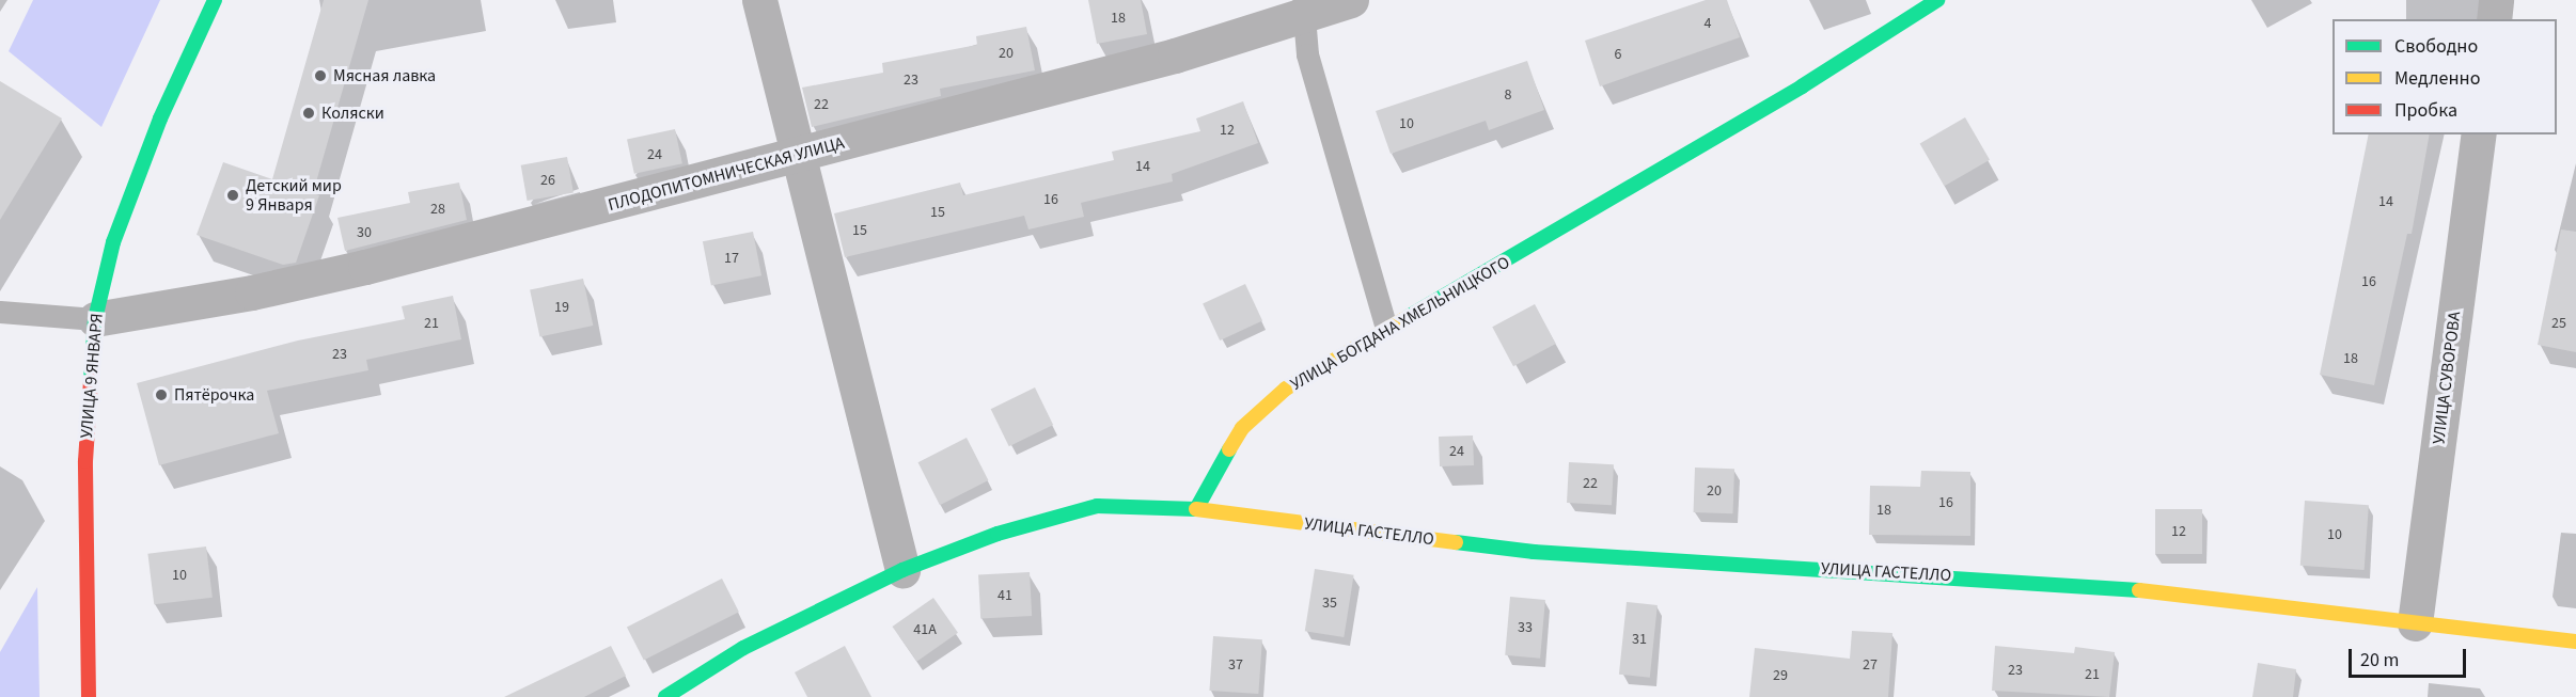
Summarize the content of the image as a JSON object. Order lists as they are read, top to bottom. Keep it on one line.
{"streets":{"street":["ПЛОДОПИТОМНИЧЕСКАЯ УЛИЦА","УЛИЦА БОГДАНА ХМЕЛЬНИЦКОГО","УЛИЦА 9 ЯНВАРЯ","УЛИЦА СУВОРОВА","УЛИЦА ГАСТЕЛЛО"]},"crossings":[["ПЛОДОПИТОМНИЧЕСКАЯ УЛИЦА","УЛИЦА 9 ЯНВАРЯ"],["УЛИЦА БОГДАНА ХМЕЛЬНИЦКОГО","УЛИЦА ГАСТЕЛЛО"],["УЛИЦА СУВОРОВА","УЛИЦА ГАСТЕЛЛО"]],"places":["Мясная лавка","Коляски","Детский мир 9 Января","Пятёрочка"],"house_numbers":["18","4","20","6","23","8","22","10","12","24","14","26","16","14","28","15","15","30","17","16","19","21","25","23","18","24","22","20","16","18","12","10","10","41","35","33","41А","31","37","27","23","21","29"],"legend":["Свободно","Медленно","Пробка"],"scale_bar":"20 m"}
